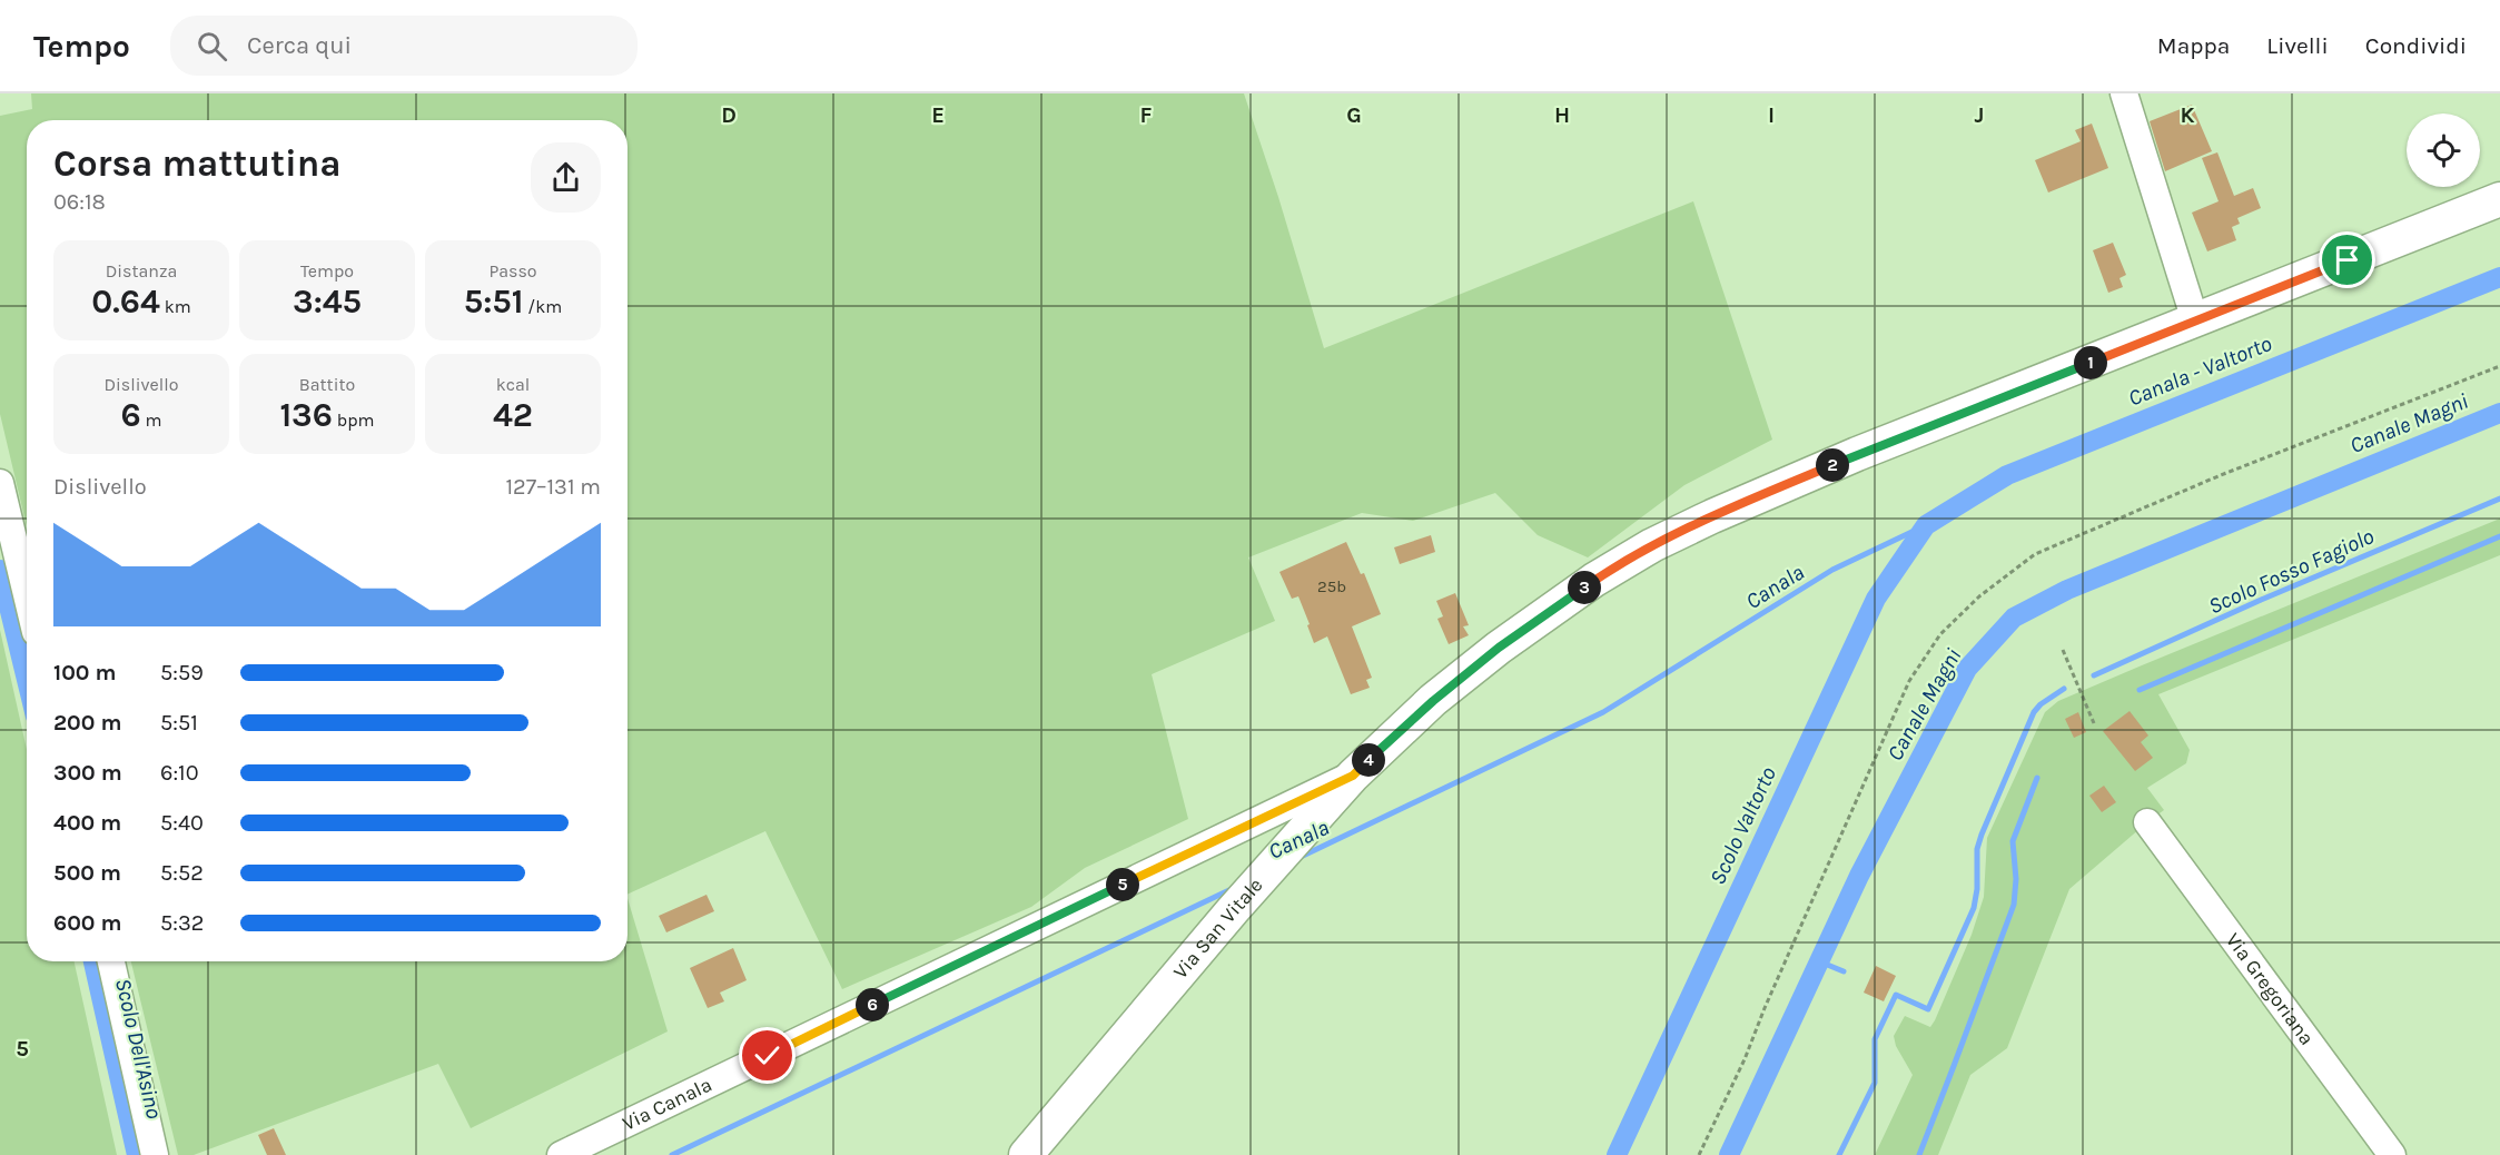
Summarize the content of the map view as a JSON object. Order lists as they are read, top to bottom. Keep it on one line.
{"streets":{"main road":["Via San Vitale"],"street":["Via Gregoriana","Via Canala"]},"crossings":[["Via San Vitale","Via Canala"]],"water":["Canala - Valtorto","Canale Magni","Scolo Fosso Fagiolo","Canala","Scolo Valtorto","Scolo Dell'Asino"],"house_numbers":["25b"],"page":{"header":"Tempo","search":"Cerca qui","nav":["Mappa","Livelli","Condividi"],"heading":["Corsa mattutina","06:18"],"stats":[["Distanza","0.64 km"],["Tempo","3:45"],["Passo","5:51 /km"],["Dislivello","6 m"],["Battito","136 bpm"],["kcal","42"]],"pins":["1","2","3","4","5","6"],"chart":["Dislivello","127–131 m"],"list":[{"name":"100 m","note":"5:59"},{"name":"200 m","note":"5:51"},{"name":"300 m","note":"6:10"},{"name":"400 m","note":"5:40"},{"name":"500 m","note":"5:52"},{"name":"600 m","note":"5:32"}]},"grid":{"columns":["D","E","F","G","H","I","J","K"],"rows":["5"]}}
